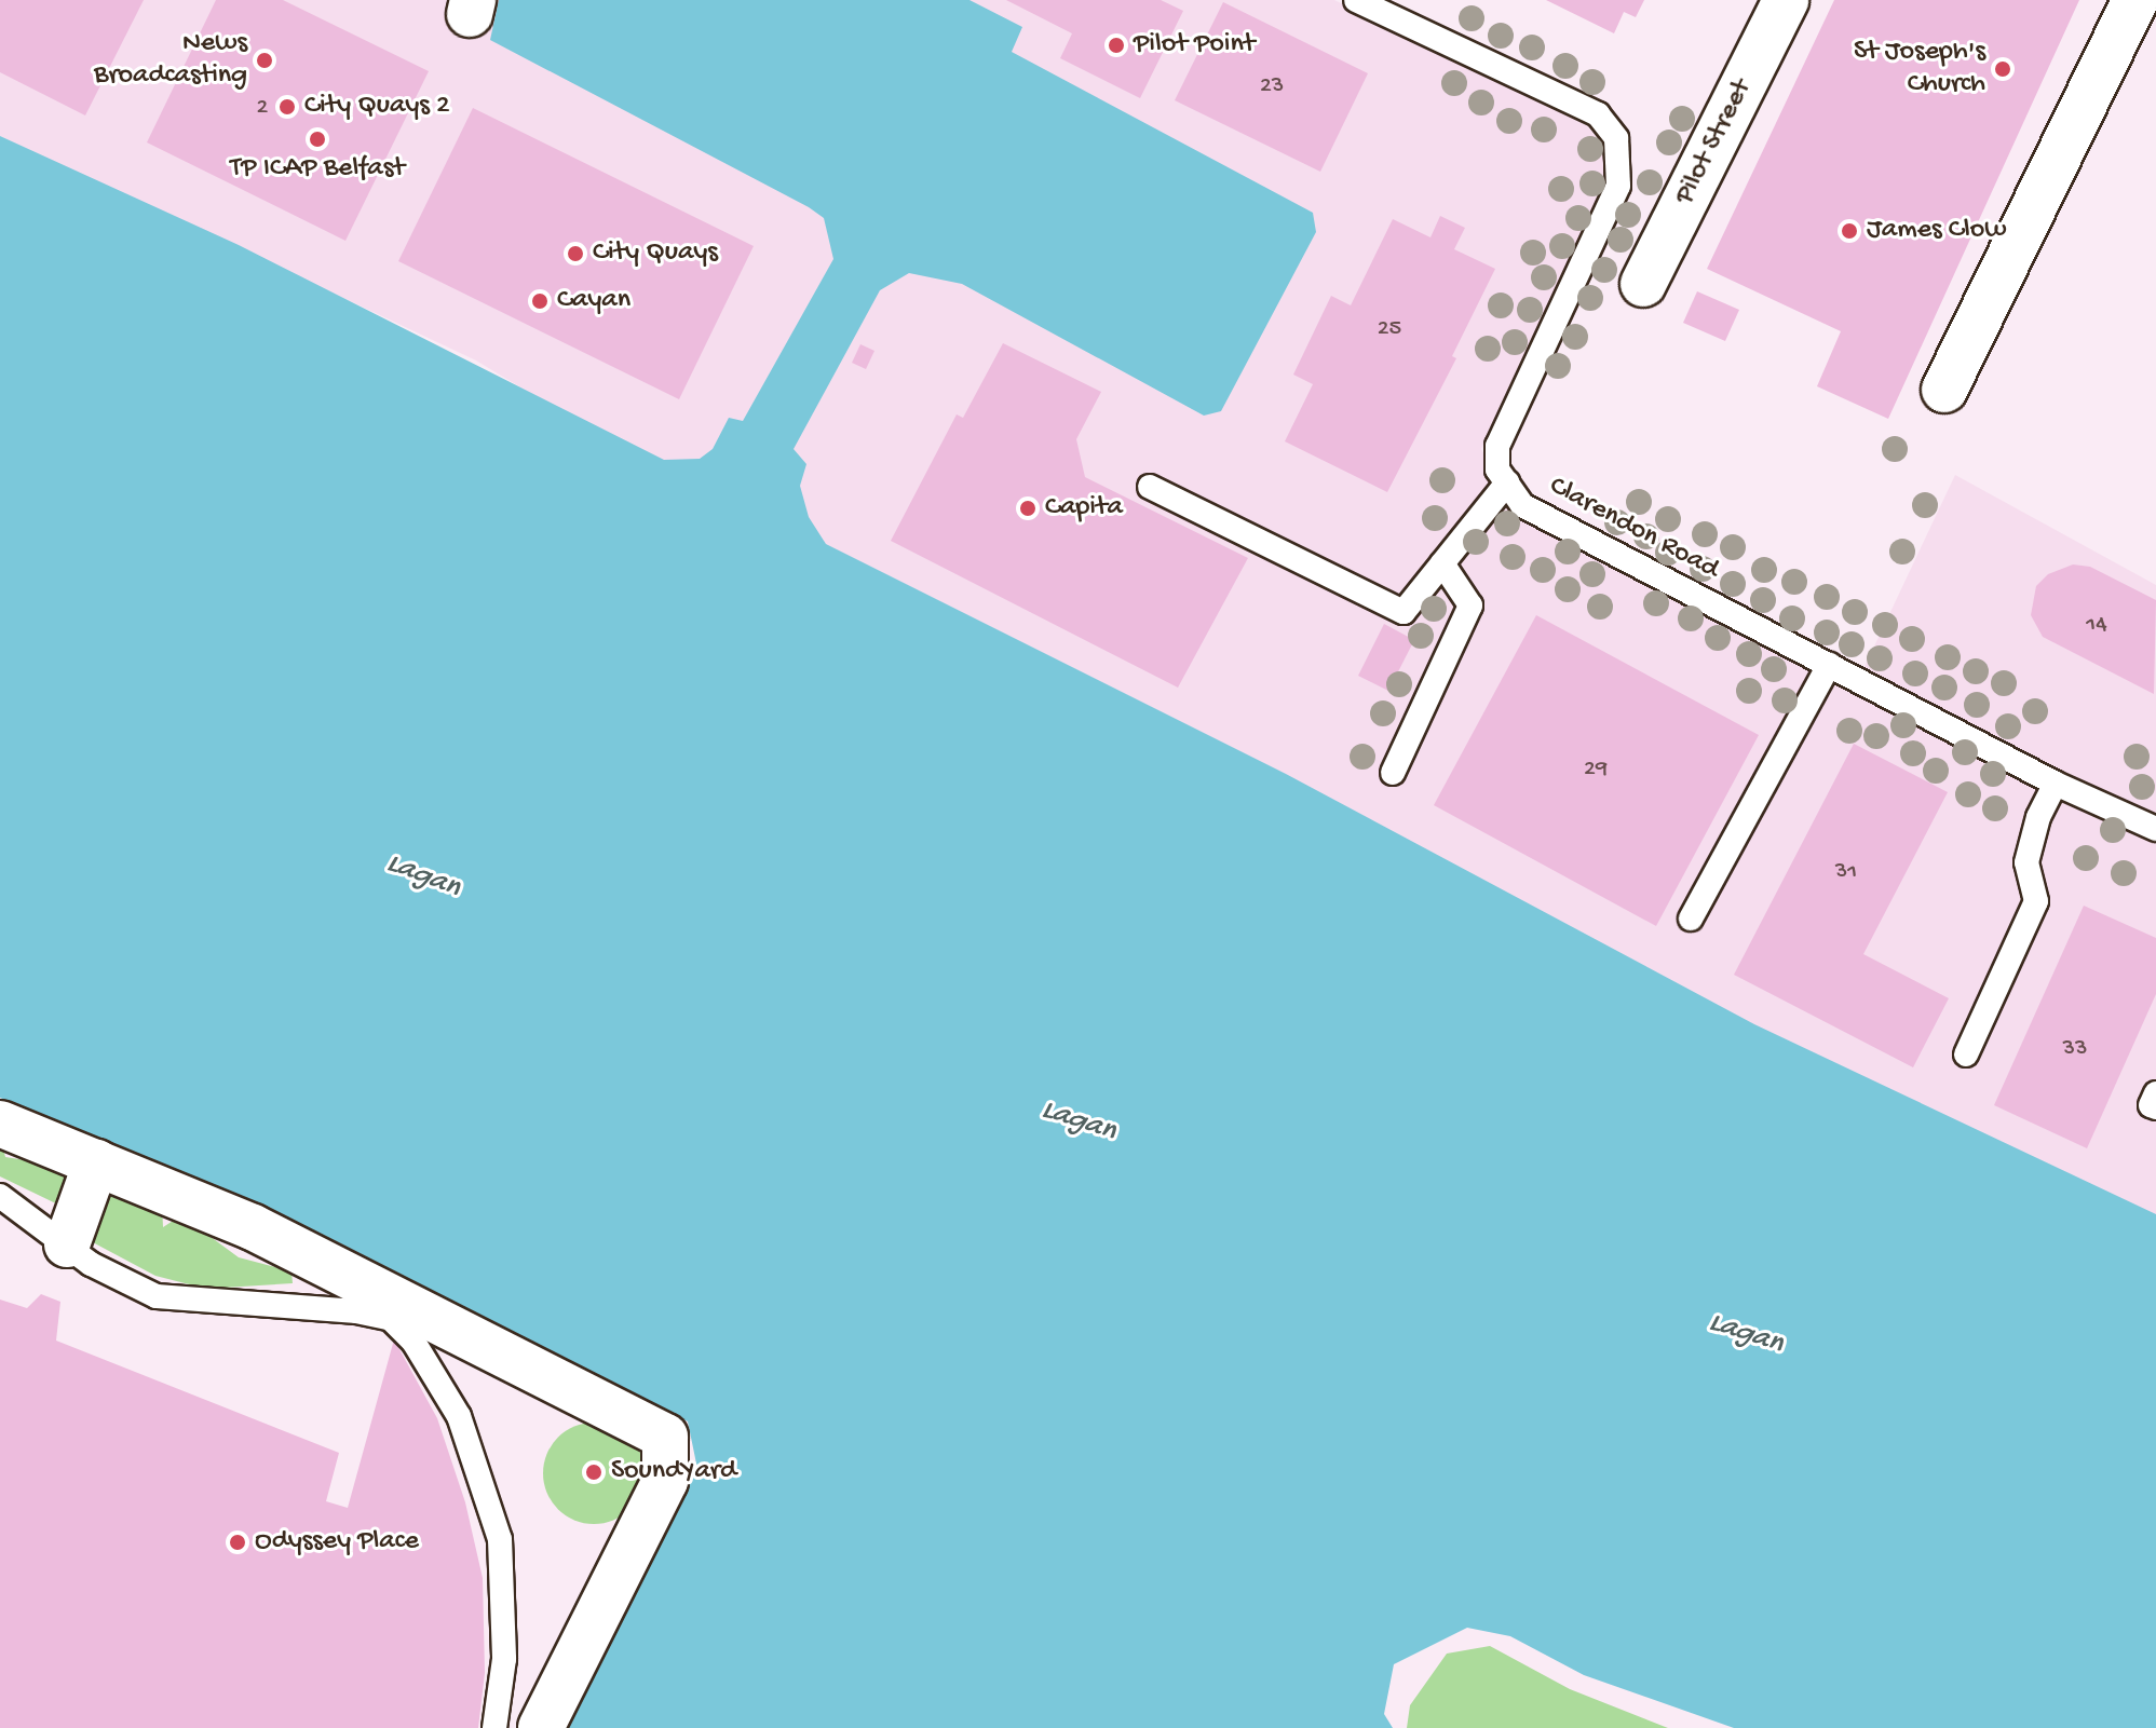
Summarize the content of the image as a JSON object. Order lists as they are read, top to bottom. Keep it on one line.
{"streets":{"street":["Pilot Street"],"lane":["Clarendon Road"]},"water":["Lagan"],"places":["Pilot Point","News Broadcasting","St Joseph's Church","City Quays 2","TP ICAP Belfast","James Clow","City Quays","Cayan","Capita","SoundYard","Odyssey Place"],"house_numbers":["23","2","25","14","29","31","33"]}
